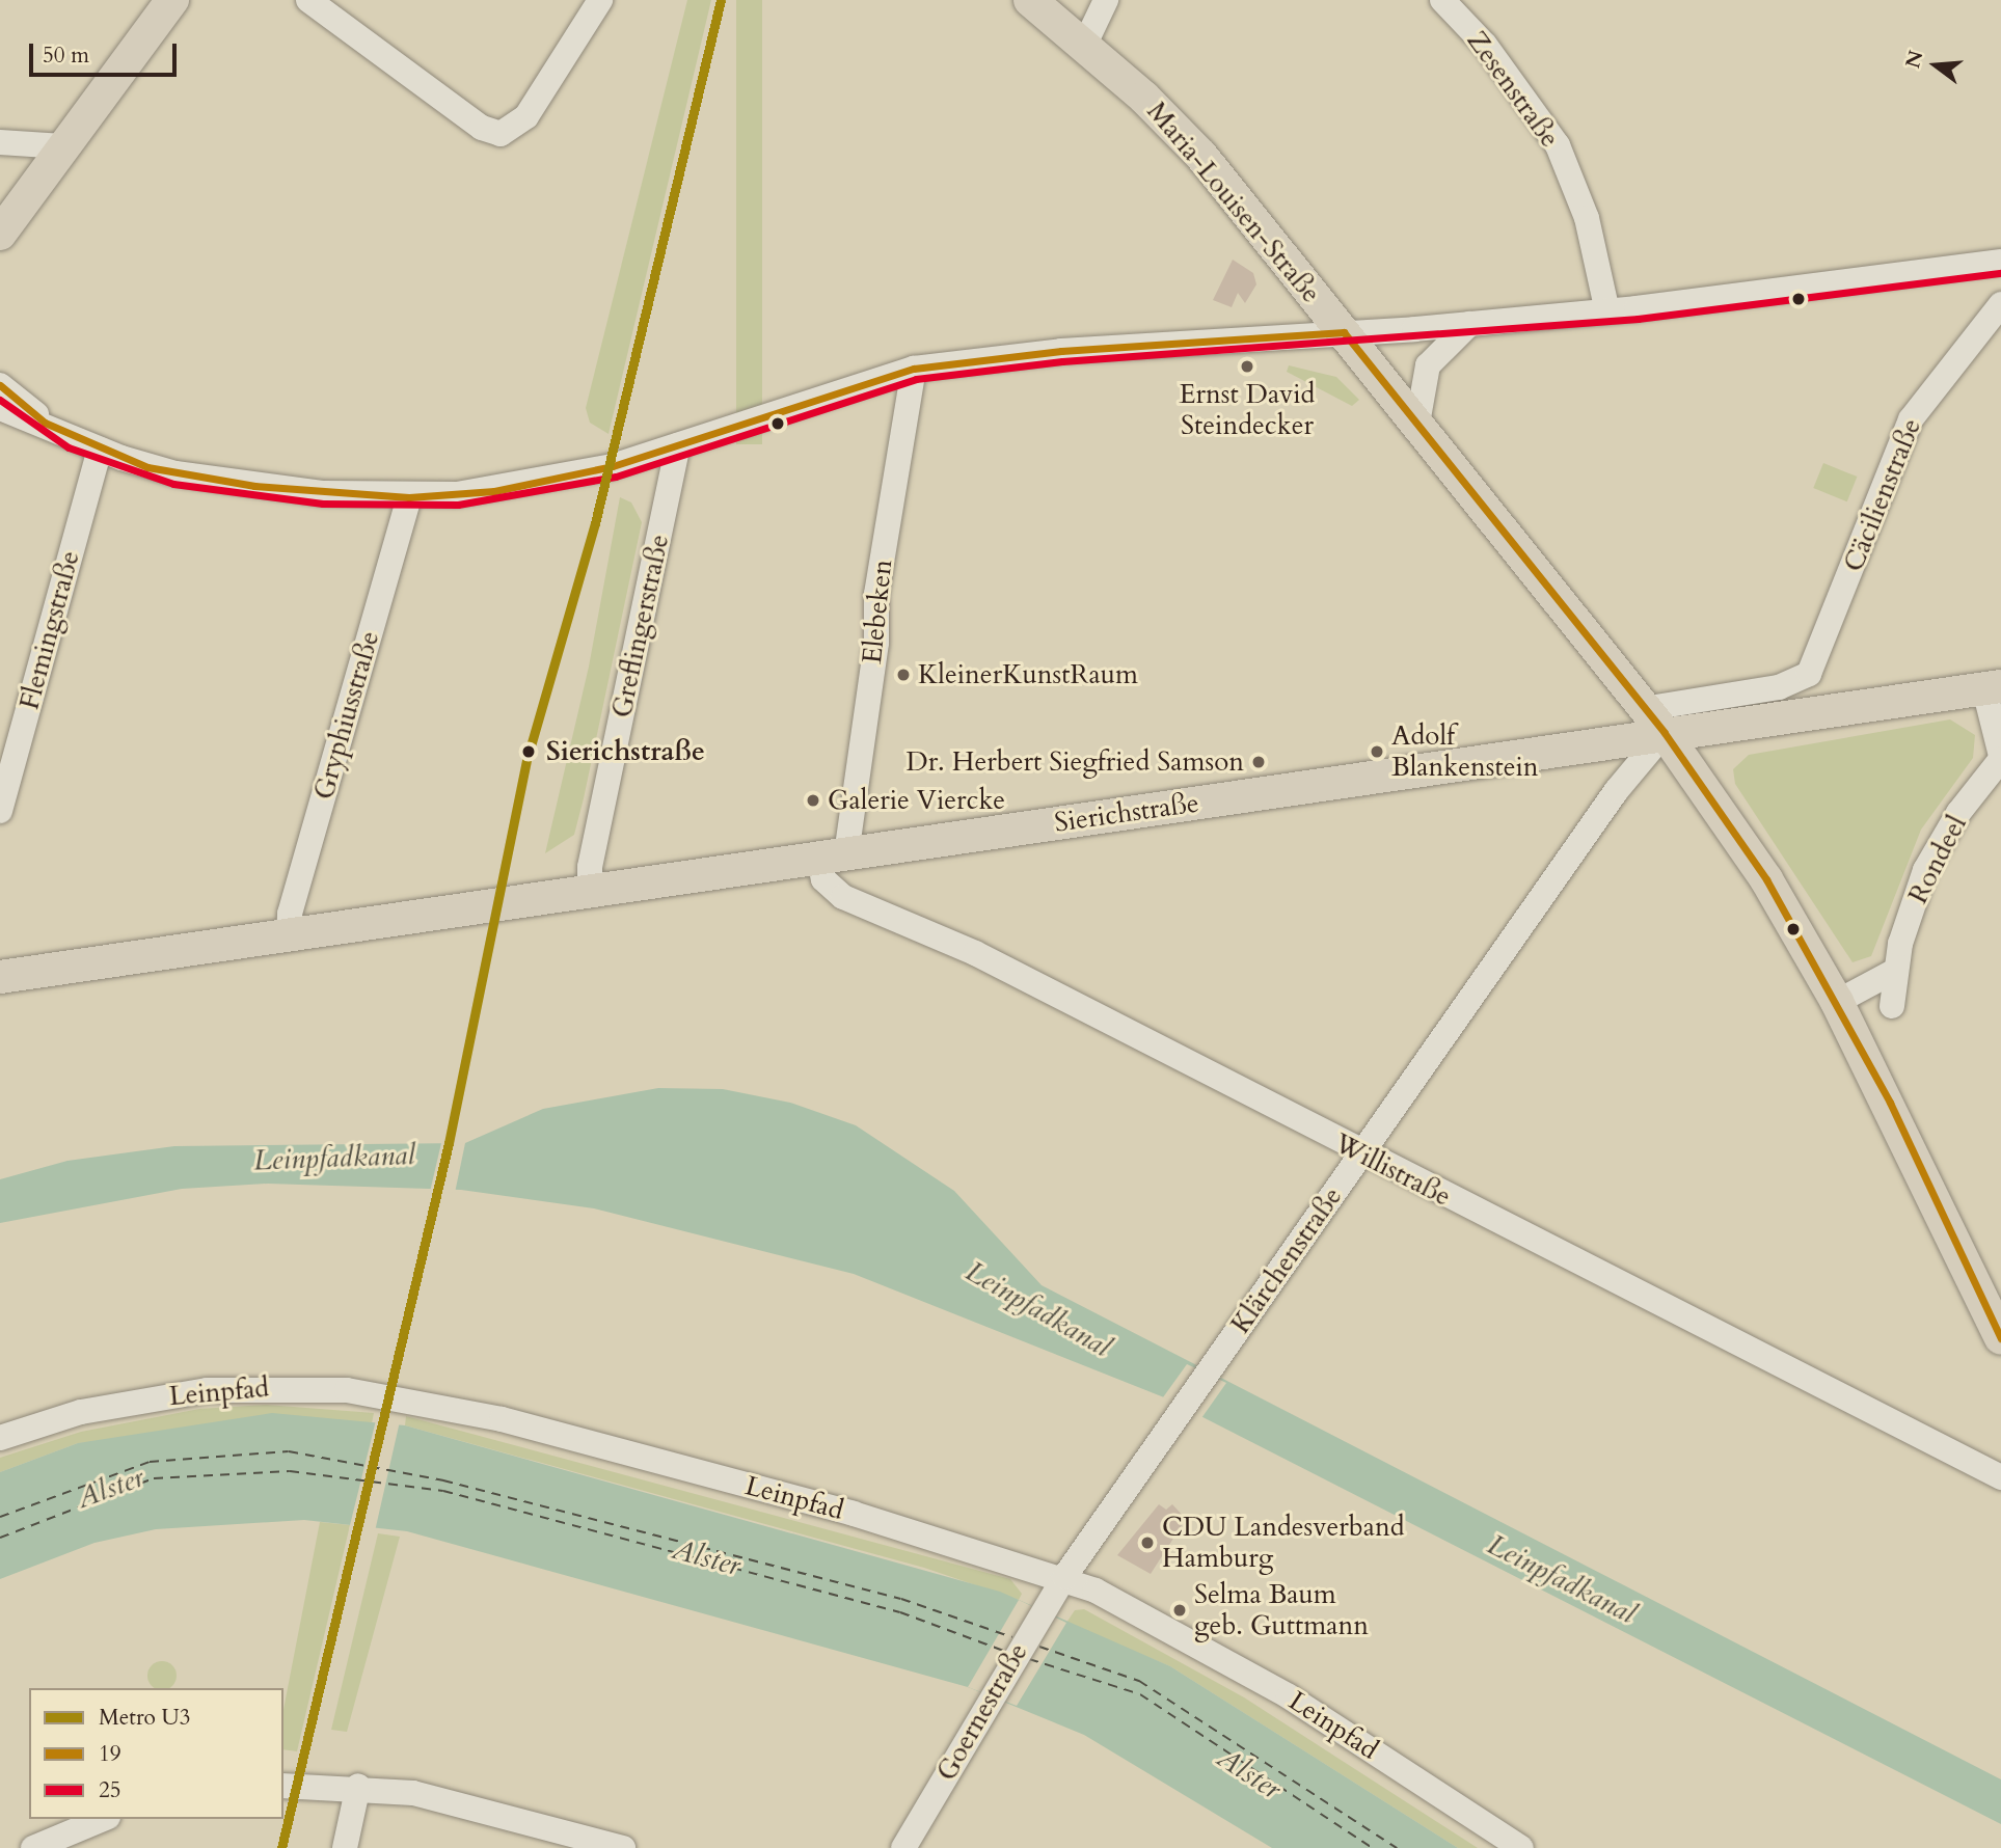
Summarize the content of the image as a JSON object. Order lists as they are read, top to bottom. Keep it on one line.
{"streets":{"main road":["Maria-Louisen-Straße","Sierichstraße"],"street":["Zesenstraße","Cäcilienstraße","Elebeken","Greflingerstraße","Flemingstraße","Gryphiusstraße","Rondeel","Willistraße","Klärchenstraße","Leinpfad","Goernestraße"]},"crossings":[["Maria-Louisen-Straße","Sierichstraße"],["Maria-Louisen-Straße","Klärchenstraße"],["Cäcilienstraße","Sierichstraße"],["Elebeken","Sierichstraße"],["Elebeken","Willistraße"],["Greflingerstraße","Sierichstraße"],["Gryphiusstraße","Sierichstraße"],["Sierichstraße","Rondeel"],["Sierichstraße","Willistraße"],["Sierichstraße","Klärchenstraße"],["Willistraße","Klärchenstraße"],["Klärchenstraße","Leinpfad"],["Klärchenstraße","Goernestraße"],["Leinpfad","Goernestraße"]],"water":["Leinpfadkanal","Alster"],"places":["Ernst David Steindecker","KleinerKunstRaum","Sierichstraße","Adolf Blankenstein","Dr. Herbert Siegfried Samson","Galerie Viercke","CDU Landesverband Hamburg","Selma Baum geb. Guttmann"],"lines":["metro line U3","transit line 25","transit line 19"],"legend":["Metro U3","19","25"],"scale_bar":"50 m","north":"left"}
